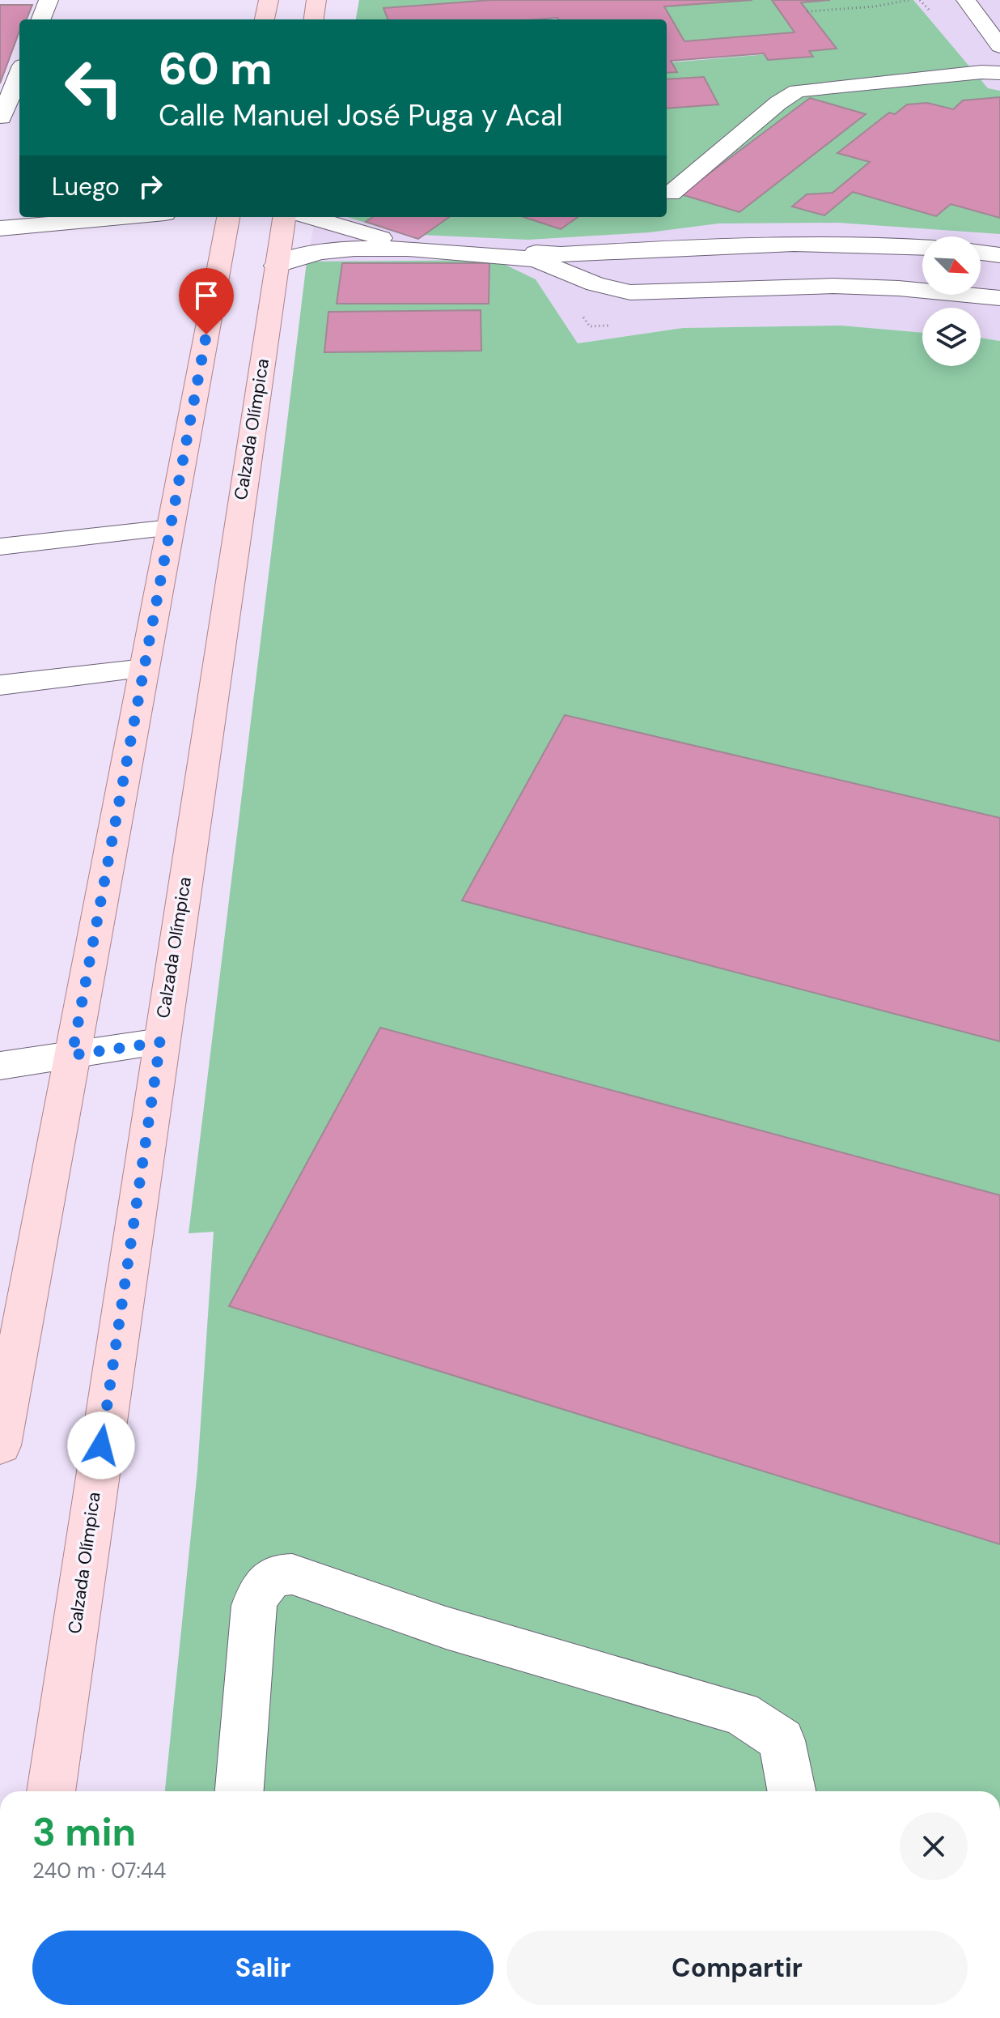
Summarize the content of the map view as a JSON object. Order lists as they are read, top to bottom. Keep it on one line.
{"streets":{"main road":["Calzada Olímpica"]},"north":"bottom right","page":{"turn":["60 m","Calle Manuel José Puga y Acal"],"then":"Luego","heading":["3 min","240 m · 07:44"],"buttons":["Salir","Compartir"]}}
